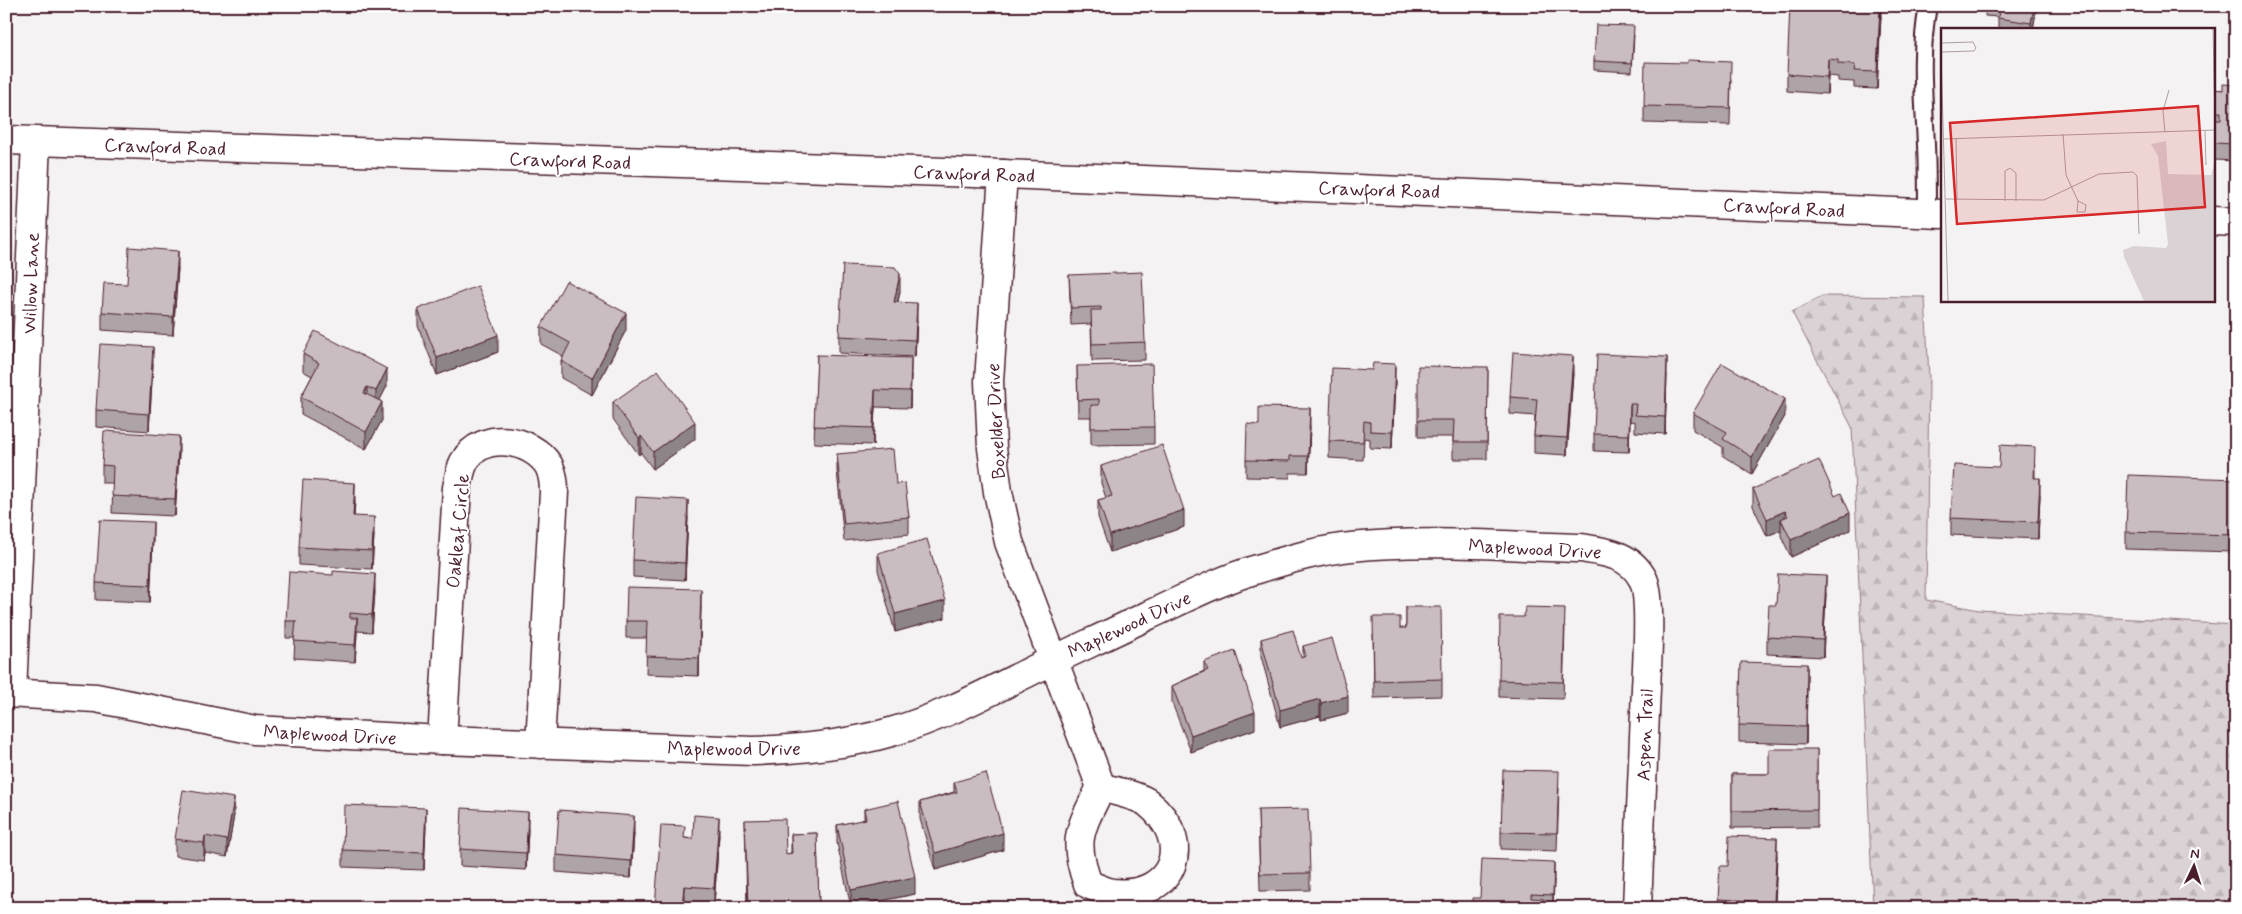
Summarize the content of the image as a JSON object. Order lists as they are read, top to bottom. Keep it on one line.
{"streets":{"street":["Crawford Road","Willow Lane","Boxelder Drive","Oakleaf Circle","Maplewood Drive","Aspen Trail"]},"crossings":[["Crawford Road","Willow Lane"],["Crawford Road","Boxelder Drive"],["Willow Lane","Maplewood Drive"],["Boxelder Drive","Maplewood Drive"],["Oakleaf Circle","Maplewood Drive"],["Maplewood Drive","Aspen Trail"]],"north":"top"}
